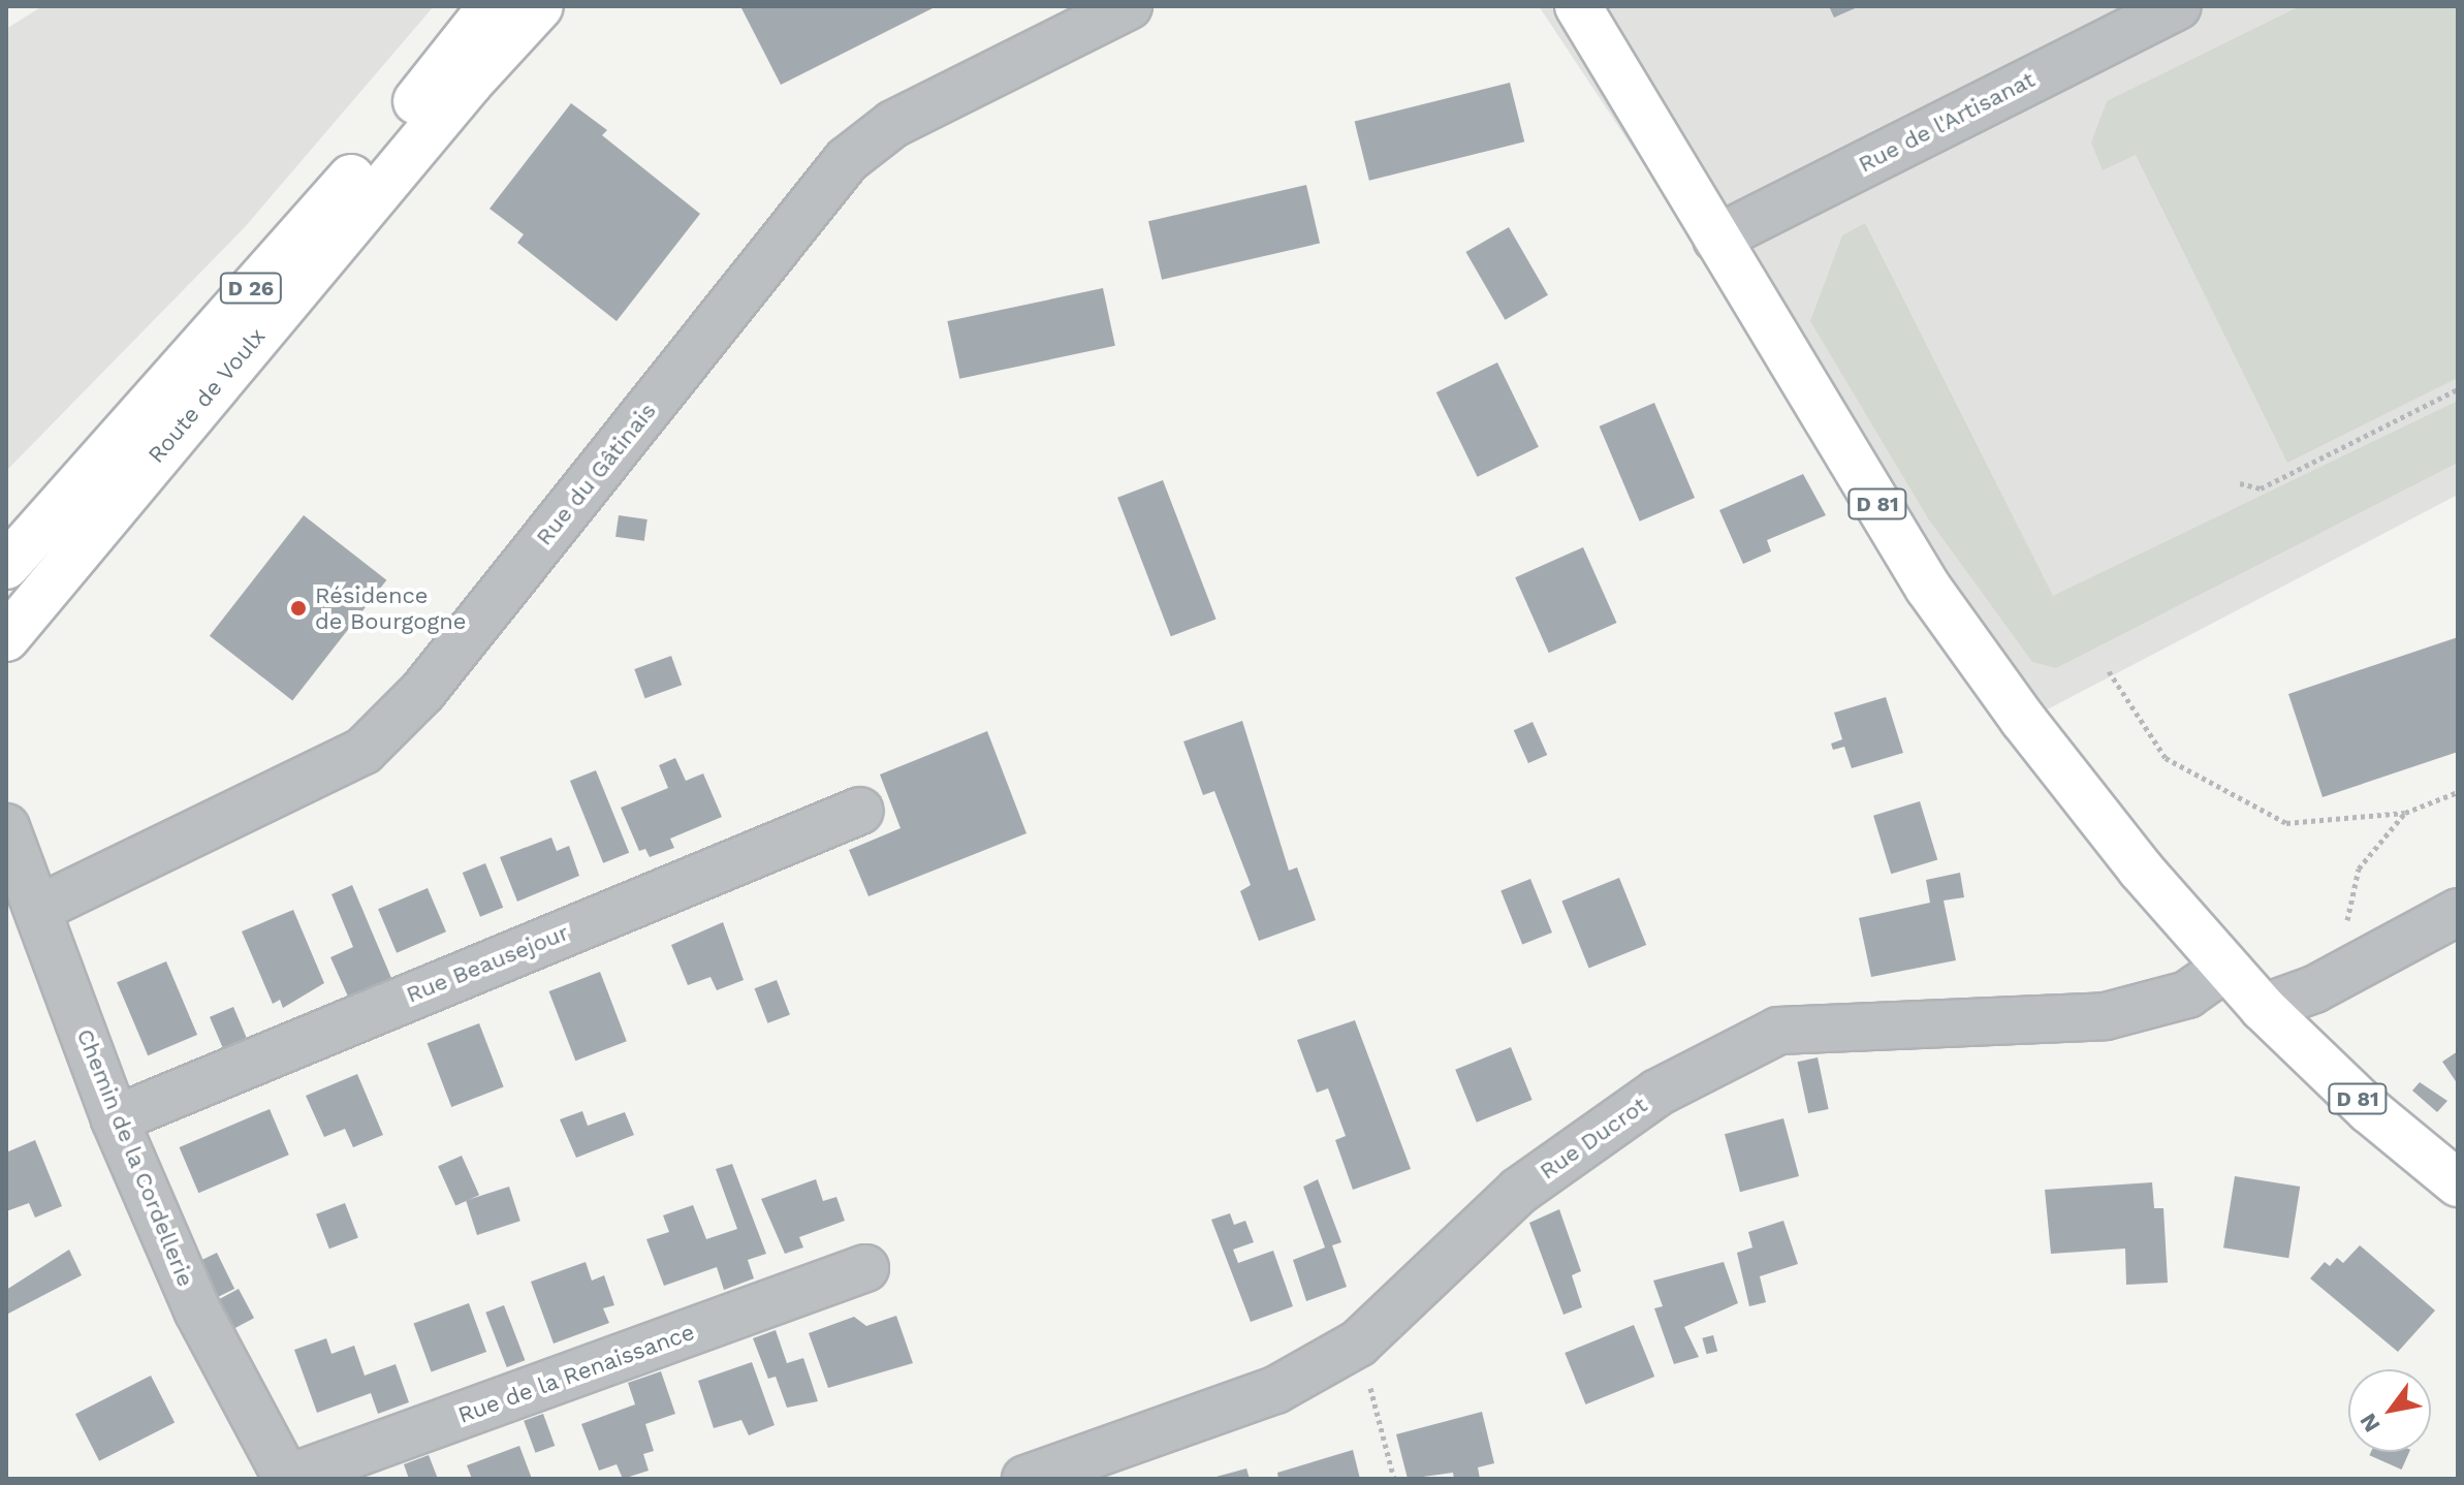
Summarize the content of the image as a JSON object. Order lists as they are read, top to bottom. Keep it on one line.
{"streets":{"main road":["D 26","Route de Voulx","D 81"],"street":["Rue de l'Artisanat","Rue du Gâtinais","Rue Beausejour","Rue Ducrot","Chemin de la Cordellerie","Rue de la Renaissance"]},"crossings":[["Rue de l'Artisanat","D 81"],["Rue du Gâtinais","Chemin de la Cordellerie"],["D 81","Rue Ducrot"],["Rue Beausejour","Chemin de la Cordellerie"],["Chemin de la Cordellerie","Rue de la Renaissance"]],"places":["Résidence de Bourgogne"],"north":"bottom left"}
